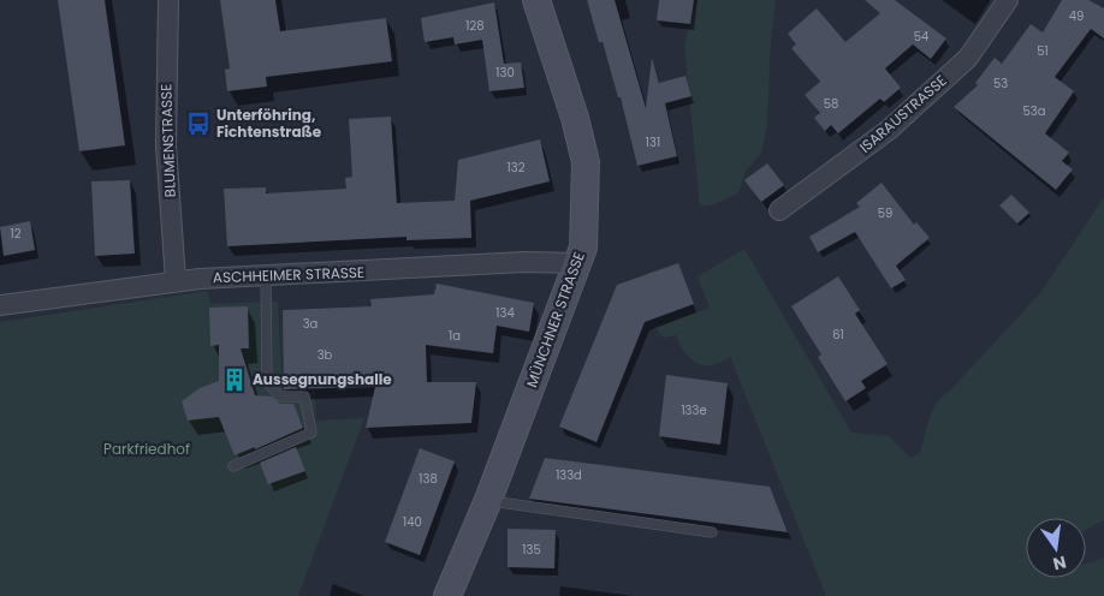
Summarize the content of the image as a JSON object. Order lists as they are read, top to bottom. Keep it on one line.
{"streets":{"main road":["MÜNCHNER STRASSE"],"street":["ISARAUSTRASSE","BLUMENSTRASSE","ASCHHEIMER STRASSE"]},"crossings":[["BLUMENSTRASSE","ASCHHEIMER STRASSE"],["ASCHHEIMER STRASSE","MÜNCHNER STRASSE"]],"parks":["Parkfriedhof"],"places":{"bus stop":["Unterföhring, Fichtenstraße"],"building":["Aussegnungshalle"]},"house_numbers":["49","128","54","51","130","53","58","53a","131","132","59","12","134","3a","61","1a","3b","133e","133d","138","140","135"],"north":"bottom"}
